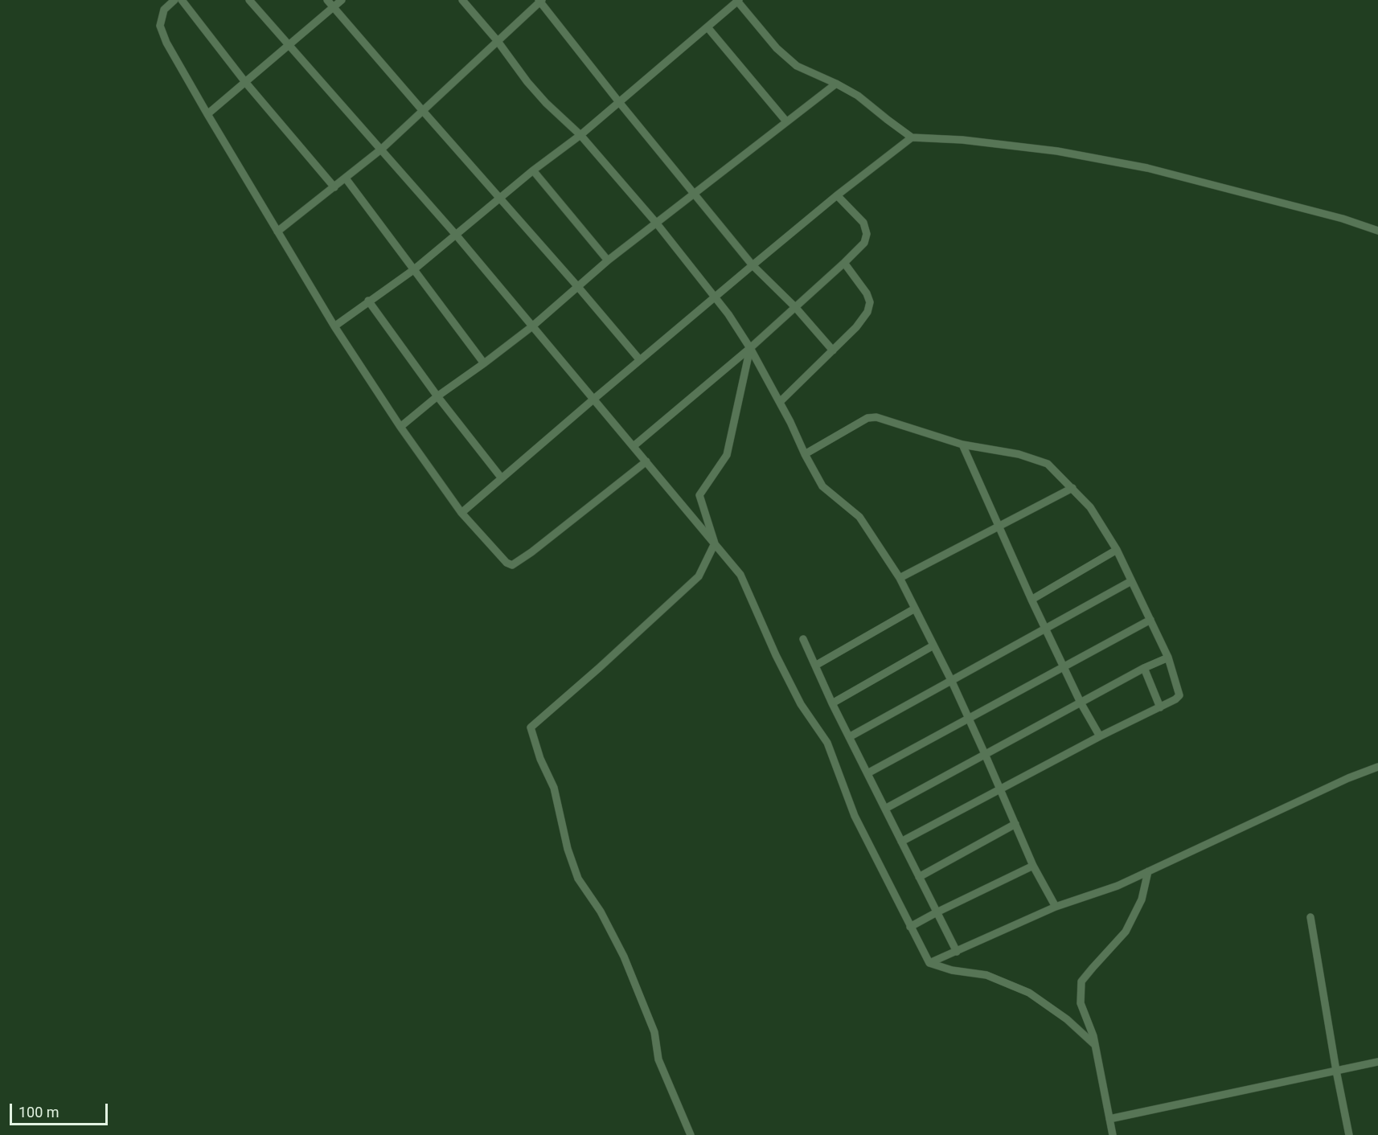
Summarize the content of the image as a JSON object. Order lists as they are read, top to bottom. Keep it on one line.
{"scale_bar":"100 m"}
